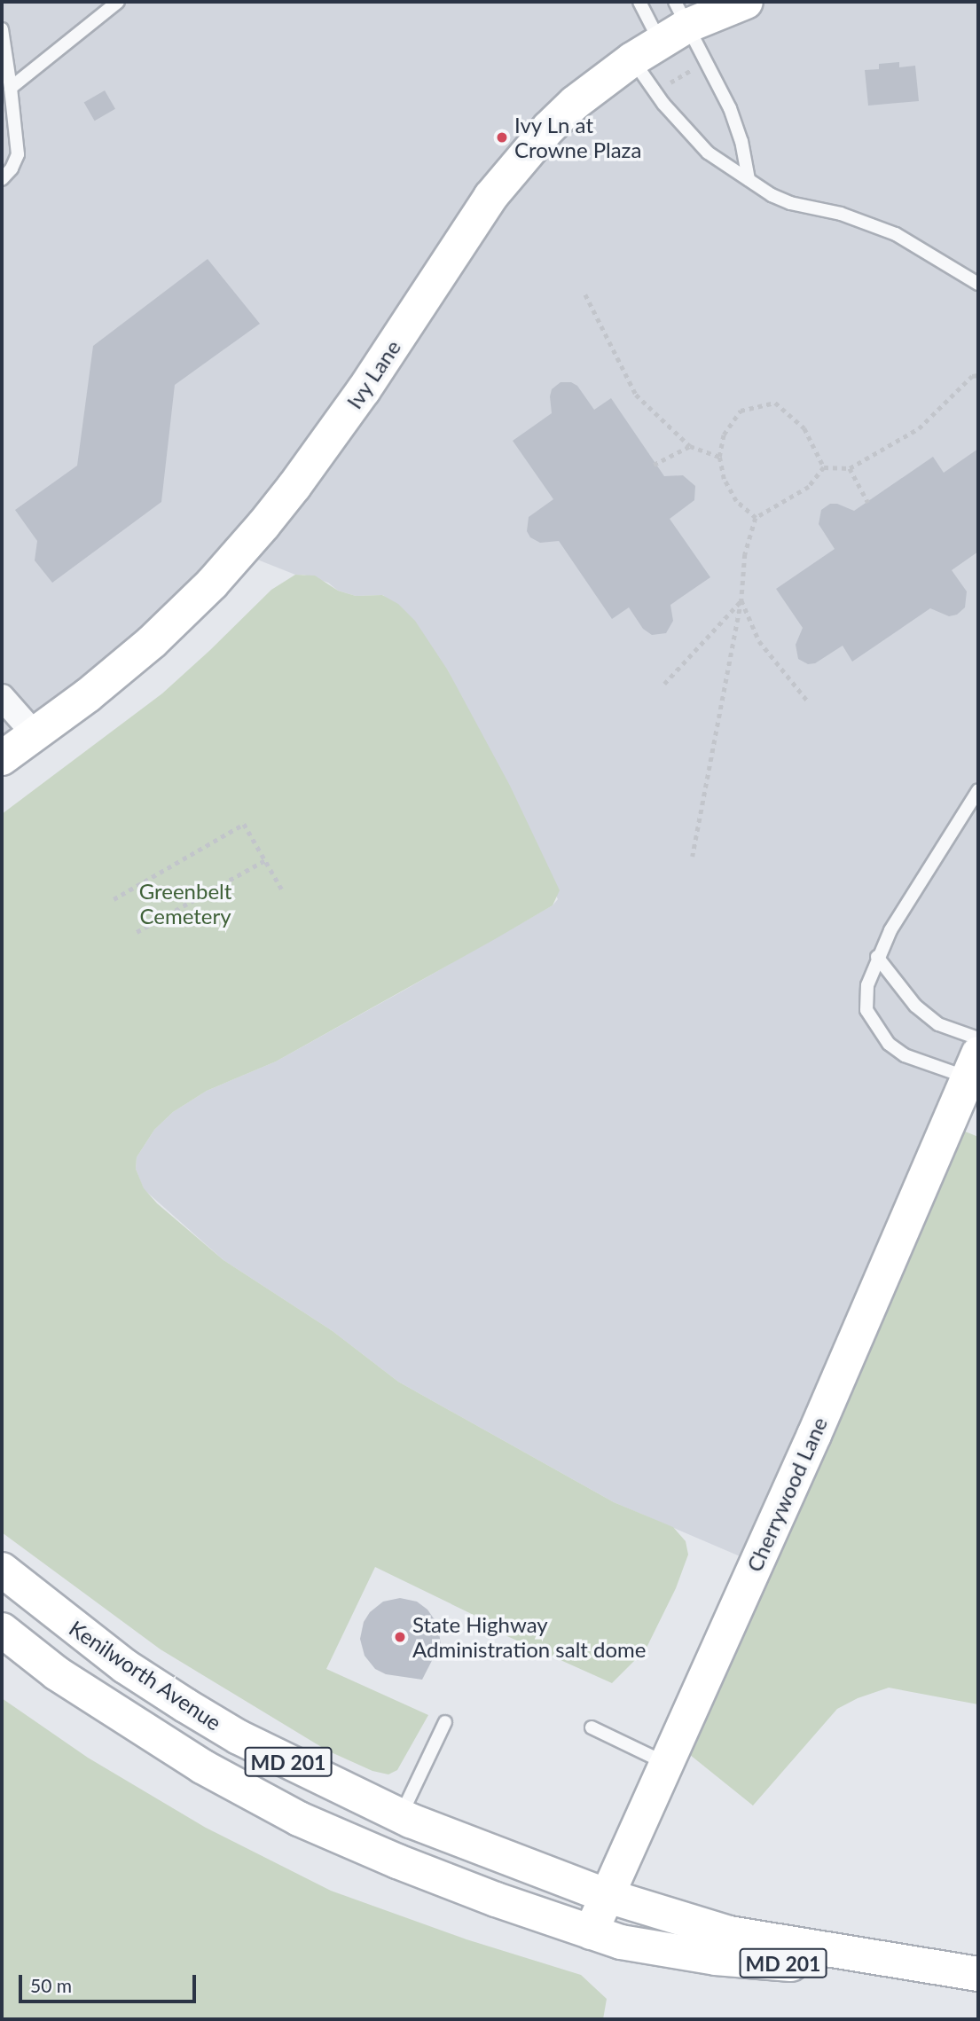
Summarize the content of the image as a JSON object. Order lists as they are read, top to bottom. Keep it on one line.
{"streets":{"main road":["Ivy Lane","Cherrywood Lane","Kenilworth Avenue","MD 201"]},"crossings":[["Cherrywood Lane","Kenilworth Avenue"],["Cherrywood Lane","MD 201"],["Kenilworth Avenue","MD 201"]],"parks":["Greenbelt Cemetery"],"places":["Ivy Ln at Crowne Plaza","State Highway Administration salt dome"],"scale_bar":"50 m"}
